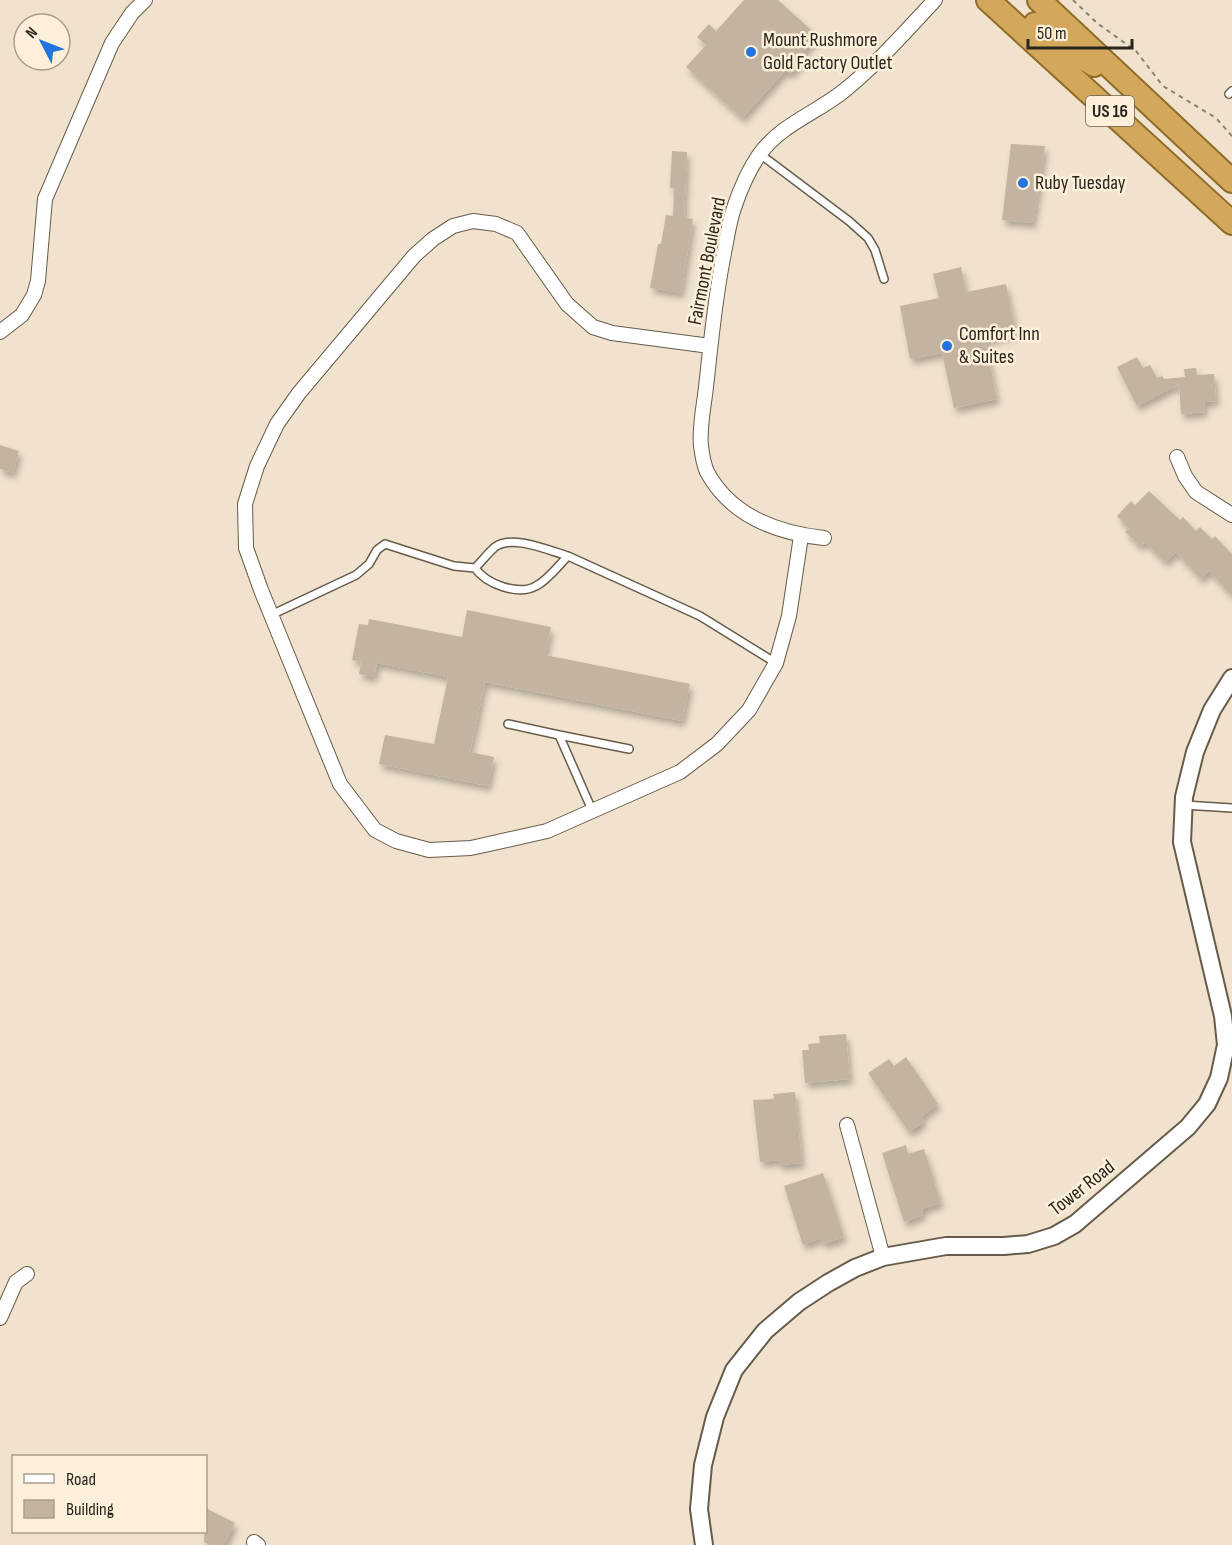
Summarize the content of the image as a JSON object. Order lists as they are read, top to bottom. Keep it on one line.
{"streets":{"highway":["US 16"],"street":["Fairmont Boulevard","Tower Road"]},"places":["Mount Rushmore Gold Factory Outlet","Ruby Tuesday","Comfort Inn & Suites"],"legend":["Road","Building"],"scale_bar":"50 m","north":"top left"}
